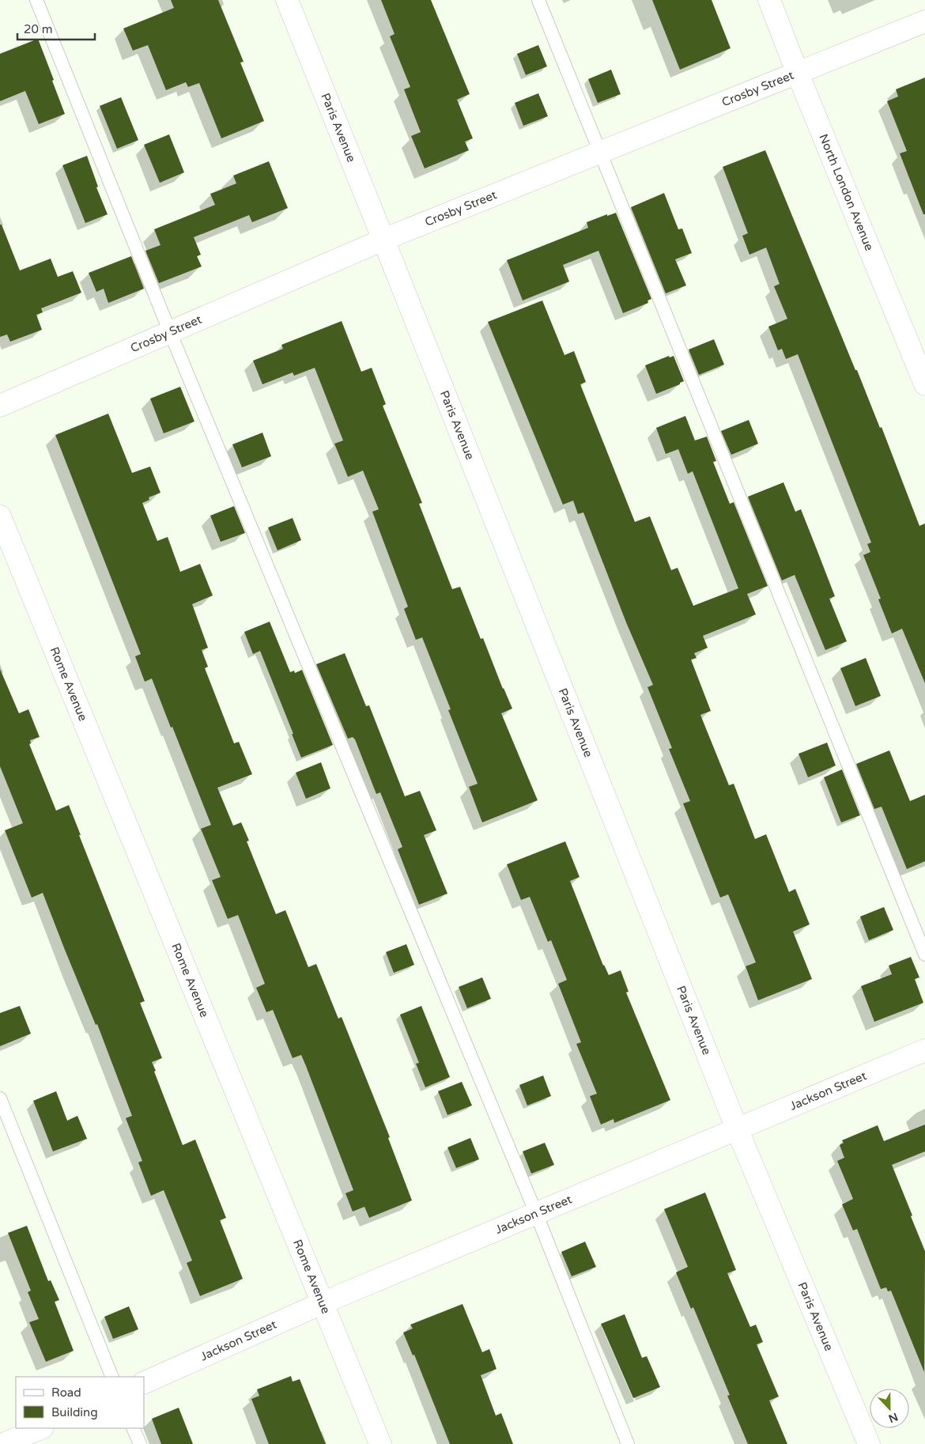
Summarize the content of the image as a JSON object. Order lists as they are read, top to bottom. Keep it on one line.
{"streets":{"street":["Crosby Street","Paris Avenue","North London Avenue","Rome Avenue","Jackson Street"]},"crossings":[["Crosby Street","Paris Avenue"],["Crosby Street","North London Avenue"],["Paris Avenue","Jackson Street"],["Rome Avenue","Jackson Street"]],"legend":["Road","Building"],"scale_bar":"20 m","north":"bottom"}
